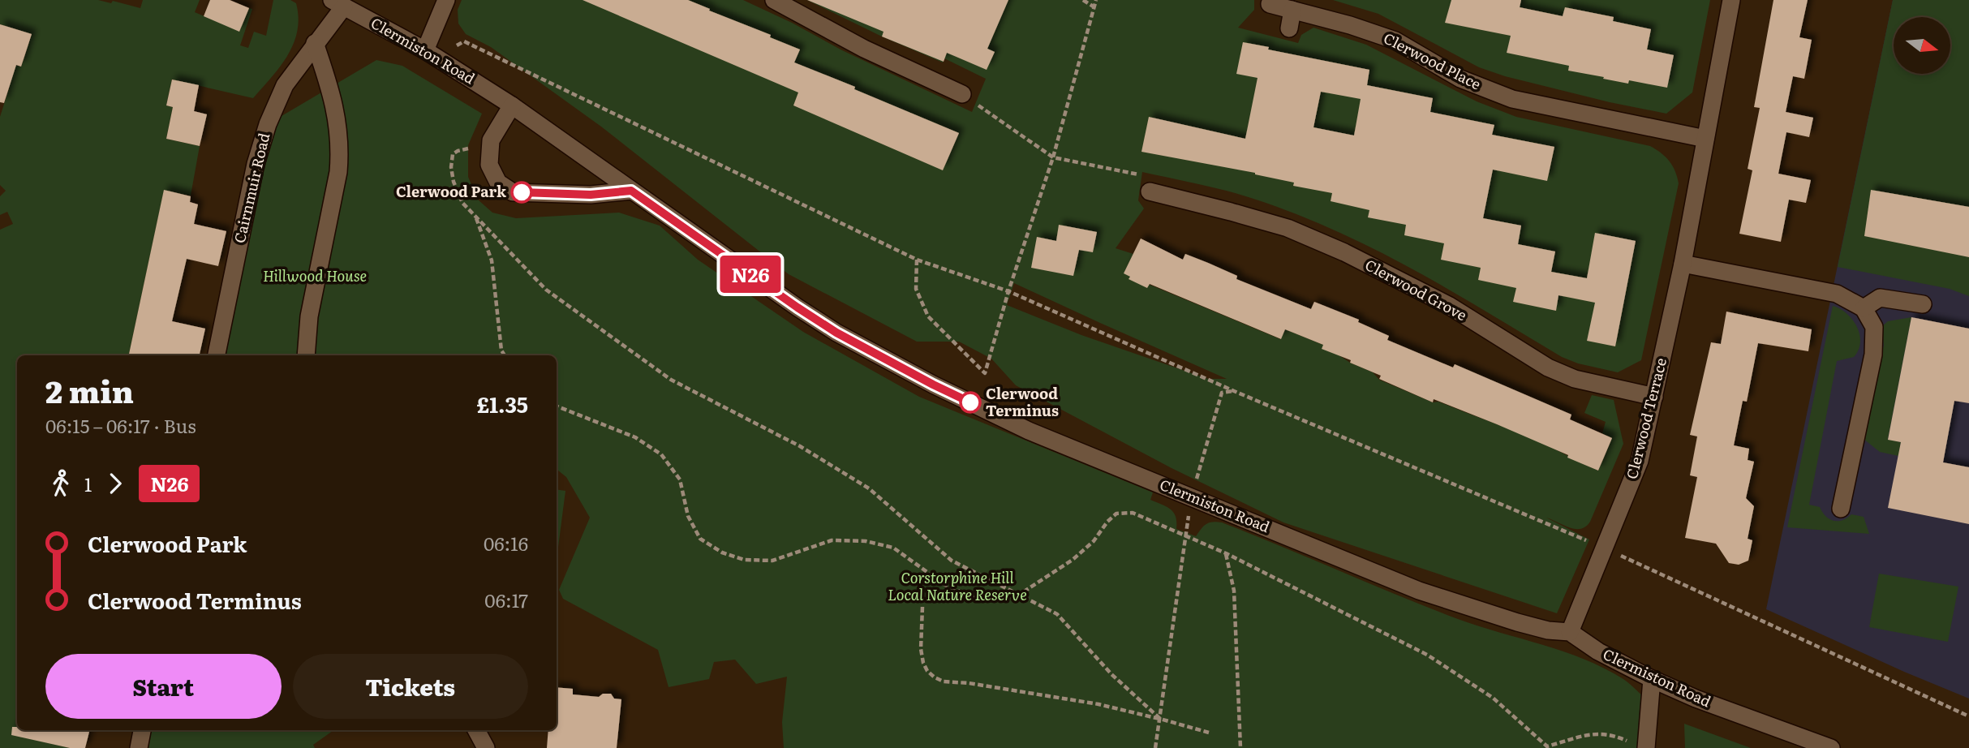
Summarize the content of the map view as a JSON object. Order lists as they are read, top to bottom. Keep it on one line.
{"streets":{"street":["Clermiston Road","Clerwood Place","Cairnmuir Road","Clerwood Grove","Clerwood Terrace"]},"crossings":[["Clermiston Road","Cairnmuir Road"],["Clermiston Road","Clerwood Terrace"],["Clerwood Place","Clerwood Terrace"],["Clerwood Grove","Clerwood Terrace"]],"parks":["Hillwood House","Corstorphine Hill Local Nature Reserve"],"places":["Clerwood Park","Clerwood Terminus"],"lines":["bus line N26"],"north":"right","page":{"on_map":"N26","heading":["2 min","06:15 – 06:17 · Bus","£1.35"],"legs":["1","N26"],"list":[{"name":"Clerwood Park","value":"06:16"},{"name":"Clerwood Terminus","value":"06:17"}],"buttons":["Start","Tickets"]}}
